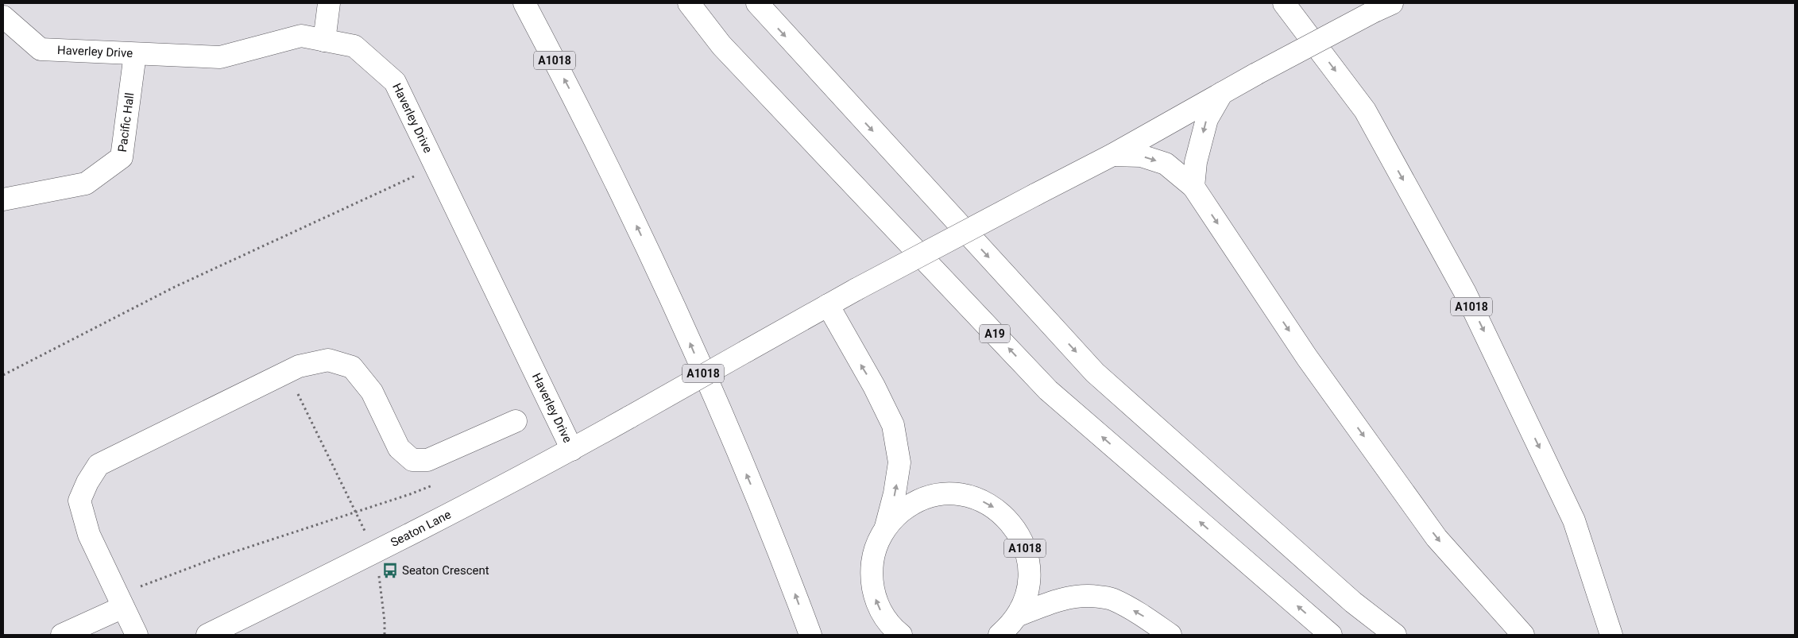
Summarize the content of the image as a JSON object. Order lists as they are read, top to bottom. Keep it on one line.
{"streets":{"main road":["Haverley Drive","A1018","Pacific Hall","A19","Seaton Lane"]},"crossings":[["Haverley Drive","Pacific Hall"],["Haverley Drive","Seaton Lane"],["A1018","Seaton Lane"]],"places":{"bus stop":["Seaton Crescent"]}}
